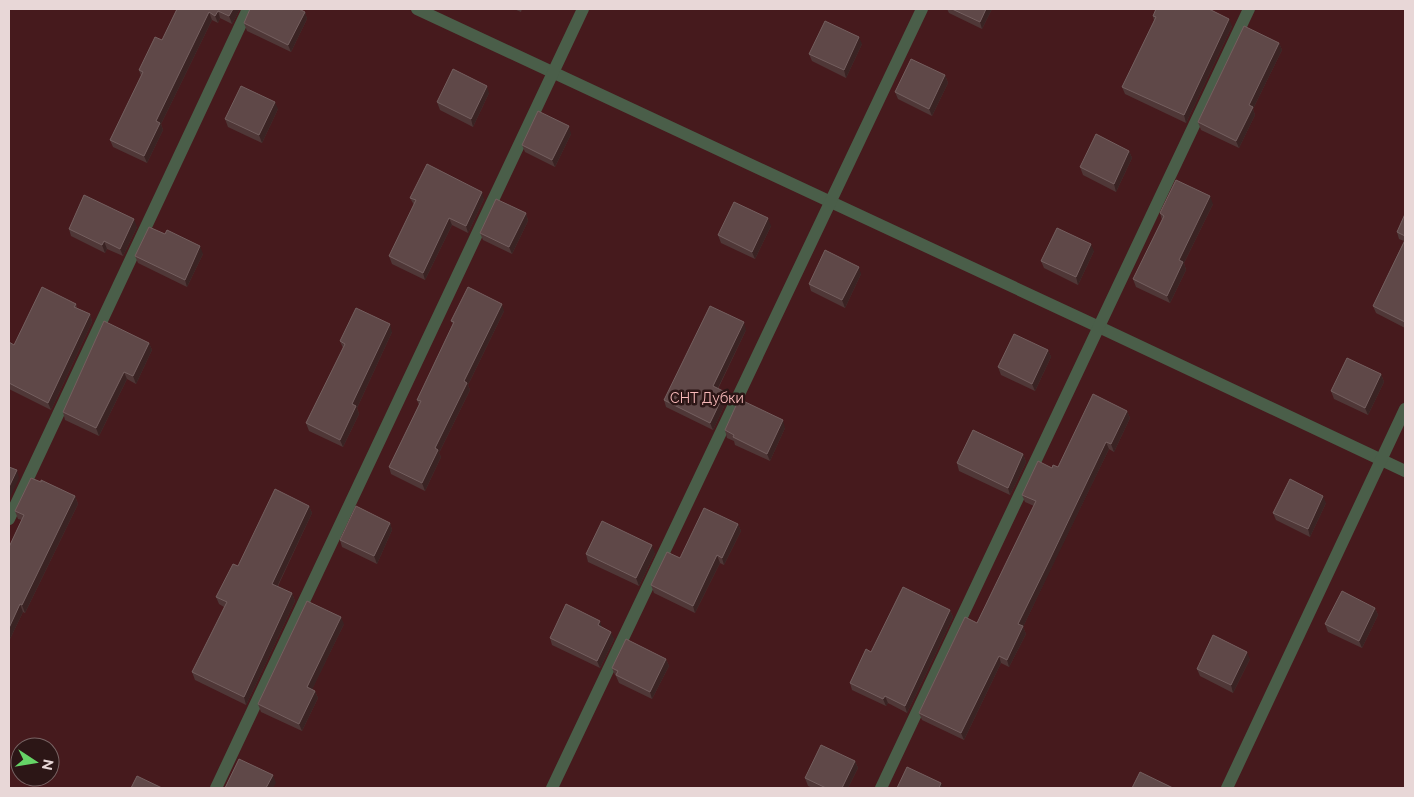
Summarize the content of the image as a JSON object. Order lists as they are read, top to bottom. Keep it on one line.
{"parks":["СНТ Дубки"],"north":"right"}
